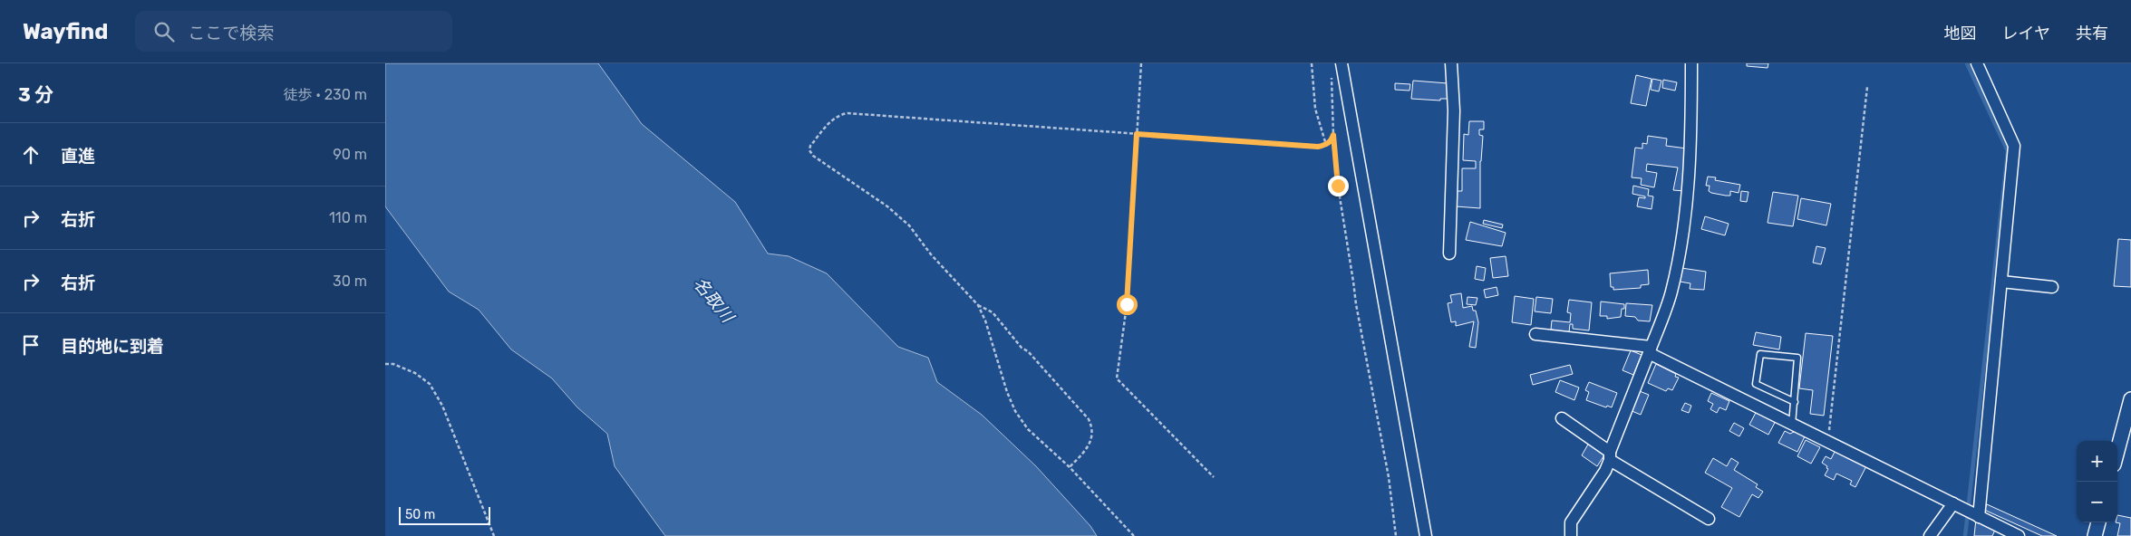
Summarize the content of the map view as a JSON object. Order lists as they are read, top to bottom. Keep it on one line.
{"water":["名取川"],"scale_bar":"50 m","page":{"header":"Wayfind","search":"ここで検索","nav":["地図","レイヤ","共有"],"heading":["3 分","徒歩 · 230 m"],"list":[["直進","90 m"],["右折","110 m"],["右折","30 m"],"目的地に到着"],"map_buttons":["+","−"],"scale":"50 m"}}
